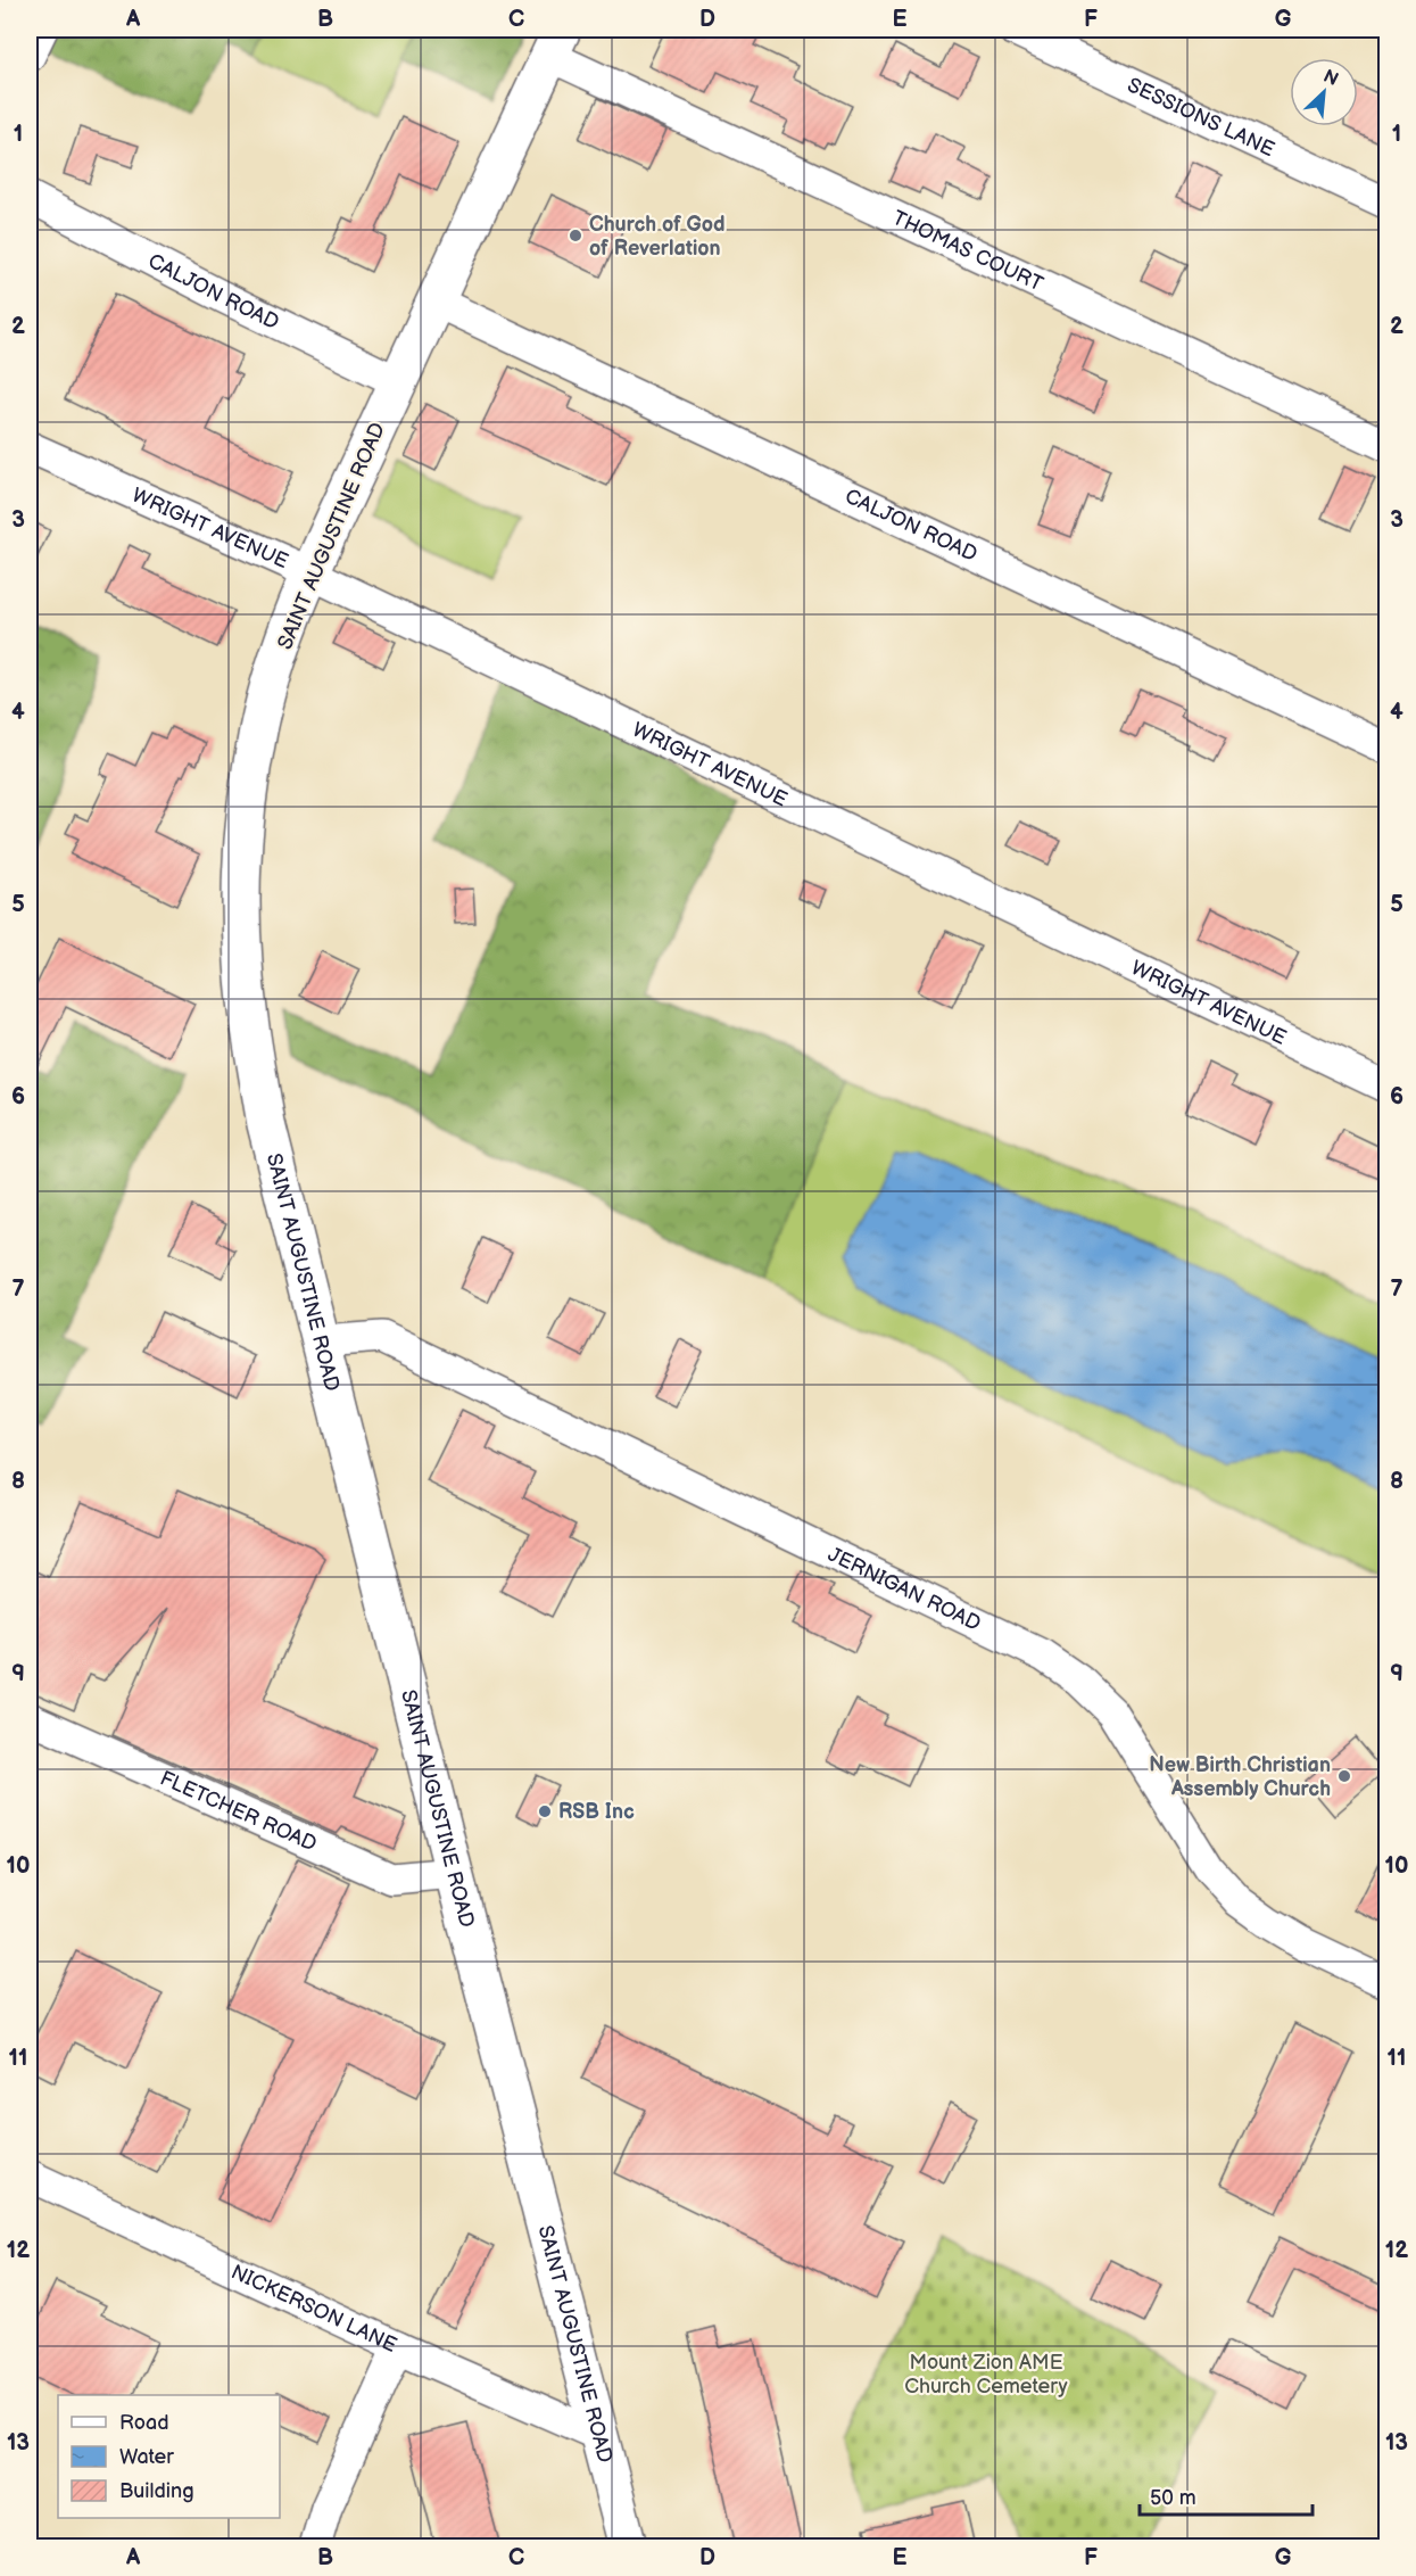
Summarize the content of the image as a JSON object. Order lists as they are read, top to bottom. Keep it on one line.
{"streets":{"main road":["SAINT AUGUSTINE ROAD"],"street":["SESSIONS LANE","THOMAS COURT","CALJON ROAD","WRIGHT AVENUE","JERNIGAN ROAD","FLETCHER ROAD","NICKERSON LANE"]},"crossings":[["THOMAS COURT","SAINT AUGUSTINE ROAD"],["CALJON ROAD","SAINT AUGUSTINE ROAD"],["WRIGHT AVENUE","SAINT AUGUSTINE ROAD"],["SAINT AUGUSTINE ROAD","JERNIGAN ROAD"],["SAINT AUGUSTINE ROAD","FLETCHER ROAD"],["SAINT AUGUSTINE ROAD","NICKERSON LANE"]],"parks":["Mount Zion AME Church Cemetery"],"places":["Church of God of Reverlation","New Birth Christian Assembly Church","RSB Inc"],"legend":["Road","Water","Building"],"scale_bar":"50 m","north":"top right","grid":{"columns":["A","B","C","D","E","F","G"],"rows":["1","2","3","4","5","6","7","8","9","10","11","12","13"]}}
